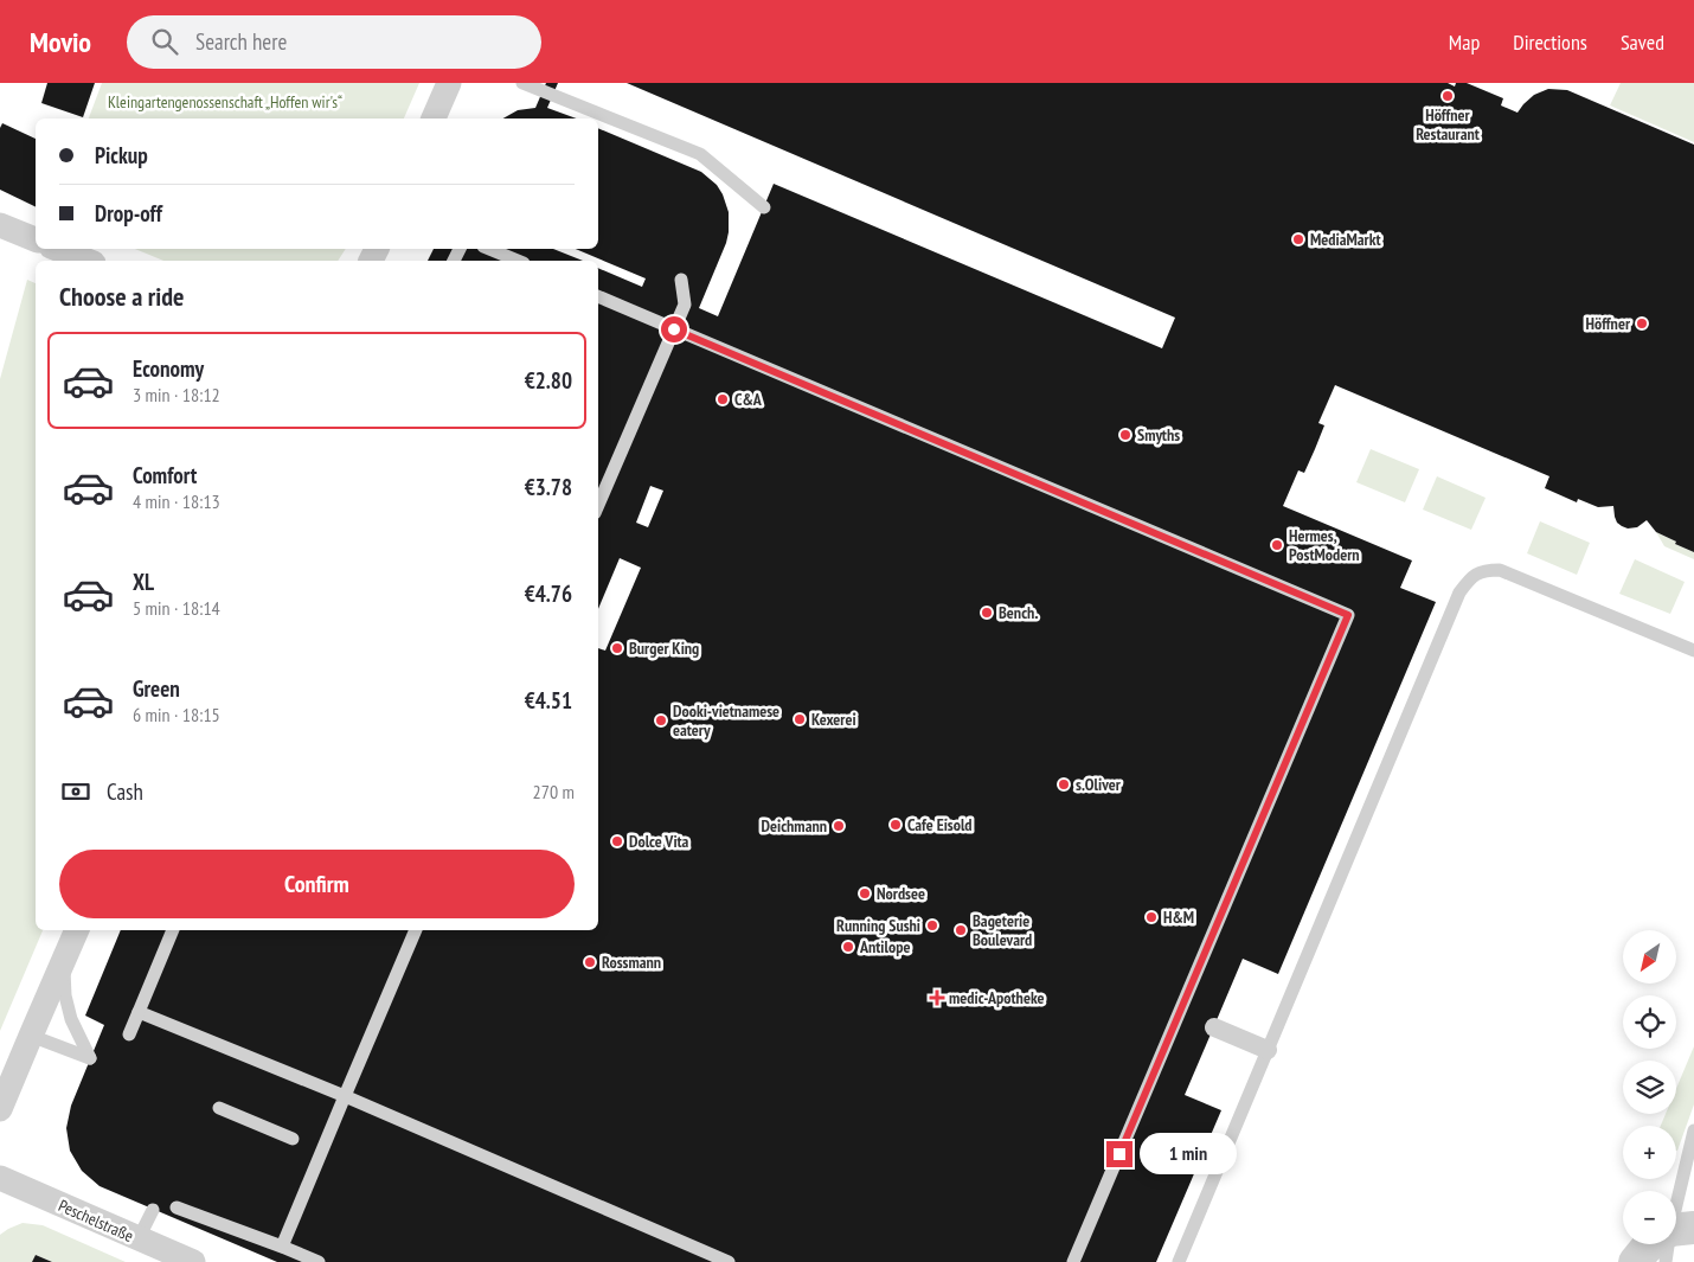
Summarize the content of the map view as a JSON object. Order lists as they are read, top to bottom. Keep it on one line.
{"streets":{"street":["Peschelstraße"]},"parks":["Kleingartengenossenschaft „Hoffen wir's“"],"places":{"other":["Höffner Restaurant","MediaMarkt","Höffner","C&A","Smyths","Hermes, PostModern","Bench.","Burger King","Kexerei","Dooki-vietnamese eatery","s.Oliver","Cafe Eisold","Deichmann","Dolce Vita","Nordsee","H&M","Running Sushi","Bageterie Boulevard","Antilope","Rossmann"],"health":["medic-Apotheke"]},"north":"bottom left","page":{"header":"Movio","search":"Search here","nav":["Map","Directions","Saved"],"banner":["Pickup","Drop-off"],"heading":"Choose a ride","list":[{"name":"Economy","note":"3 min · 18:12","value":"€2.80"},{"name":"Comfort","note":"4 min · 18:13","value":"€3.78"},{"name":"XL","note":"5 min · 18:14","value":"€4.76"},{"name":"Green","note":"6 min · 18:15","value":"€4.51"}],"pay":["Cash","270 m"],"buttons":"Confirm","map_buttons":["+","−"],"bubble":"1 min"}}
